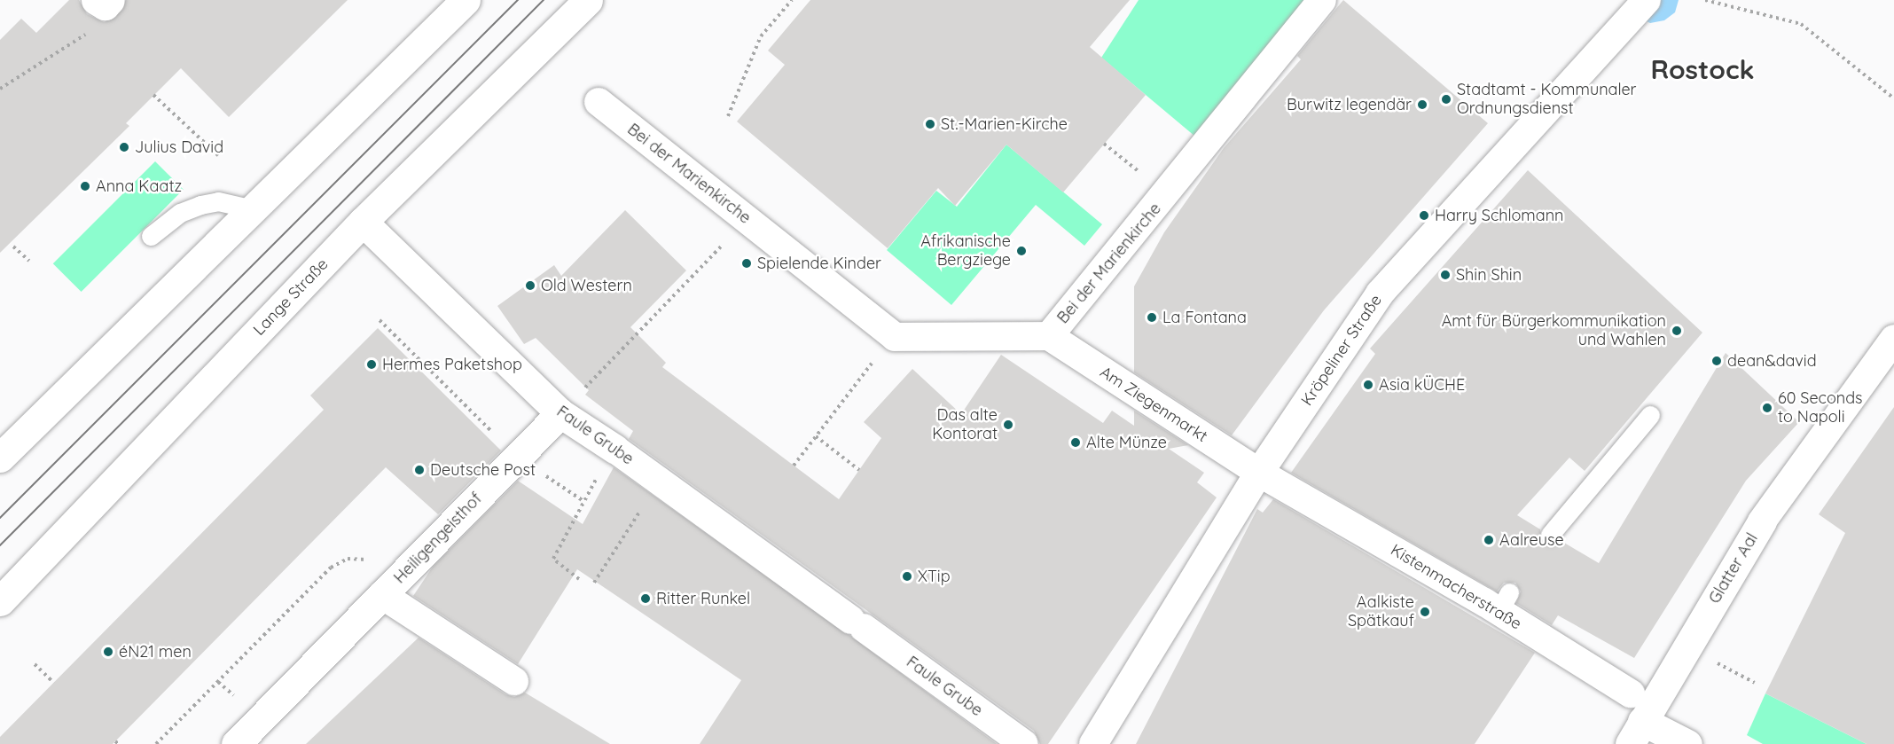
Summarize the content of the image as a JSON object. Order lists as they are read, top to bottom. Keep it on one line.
{"streets":{"street":["Bei der Marienkirche","Lange Straße","Kröpeliner Straße","Am Ziegenmarkt","Faule Grube","Heiligengeisthof","Glatter Aal","Kistenmacherstraße"]},"crossings":[["Bei der Marienkirche","Am Ziegenmarkt"],["Lange Straße","Faule Grube"],["Kröpeliner Straße","Am Ziegenmarkt"],["Kröpeliner Straße","Kistenmacherstraße"],["Am Ziegenmarkt","Kistenmacherstraße"],["Faule Grube","Heiligengeisthof"],["Glatter Aal","Kistenmacherstraße"]],"districts":["Rostock"],"places":["Stadtamt - Kommunaler Ordnungsdienst","Burwitz legendär","St.-Marien-Kirche","Julius David","Anna Kaatz","Harry Schlomann","Afrikanische Bergziege","Spielende Kinder","Shin Shin","Old Western","La Fontana","Amt für Bürgerkommunikation und Wahlen","dean&david","Hermes Paketshop","Asia kÜCHE","60 Seconds to Napoli","Das alte Kontorat","Alte Münze","Deutsche Post","Aalreuse","XTip","Ritter Runkel","Aalkiste Spätkauf","éN21 men"]}
